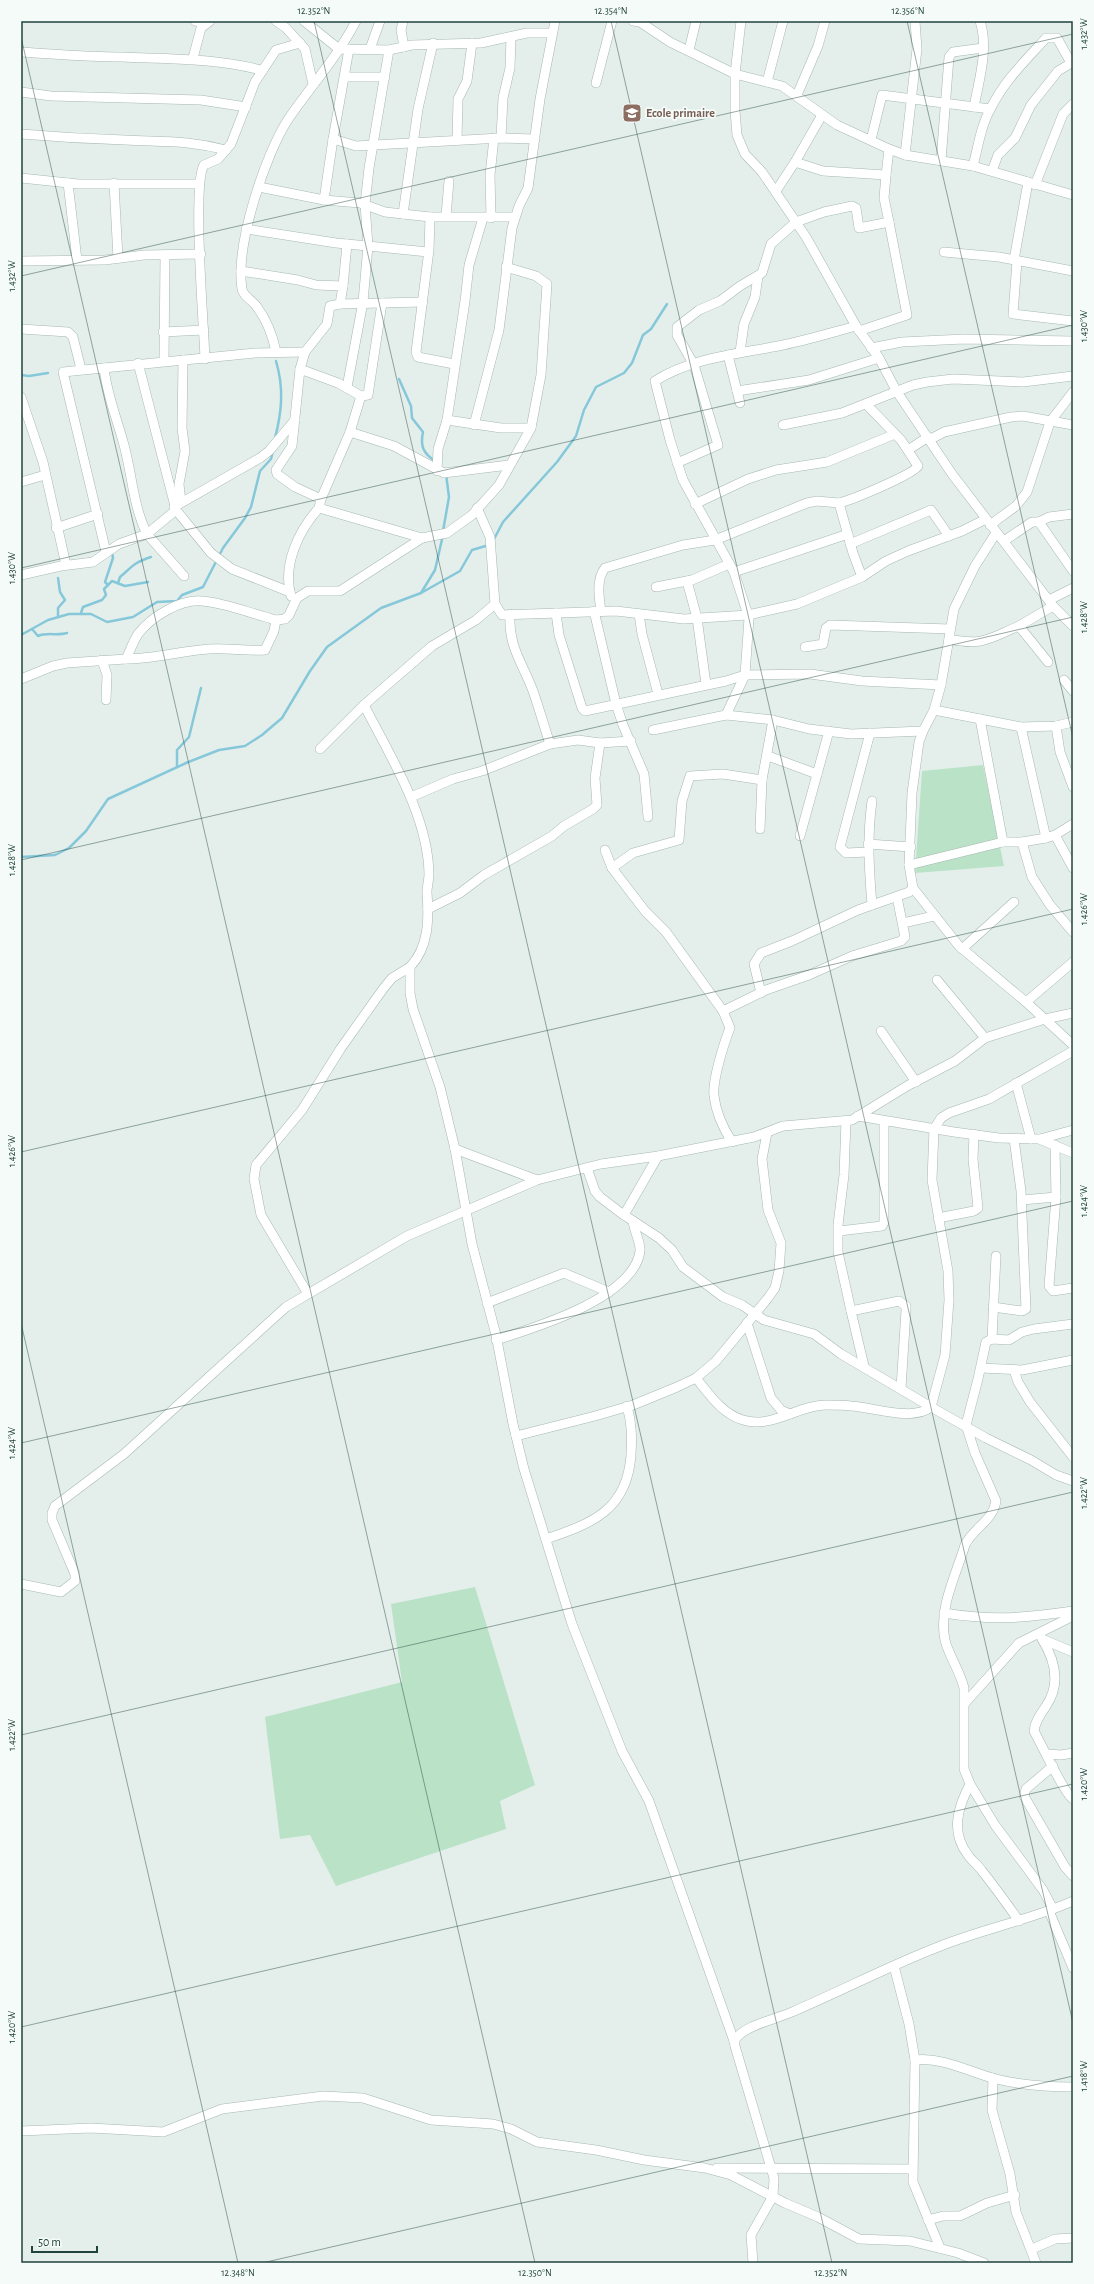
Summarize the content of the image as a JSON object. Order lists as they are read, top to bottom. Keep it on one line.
{"places":{"school or university":["Ecole primaire"]},"scale_bar":"50 m","coordinates":["12.352°N","12.354°N","12.356°N","1.432°W","1.430°W","1.428°W","1.426°W","1.424°W","1.422°W","1.420°W","1.418°W","12.348°N","12.350°N"]}
